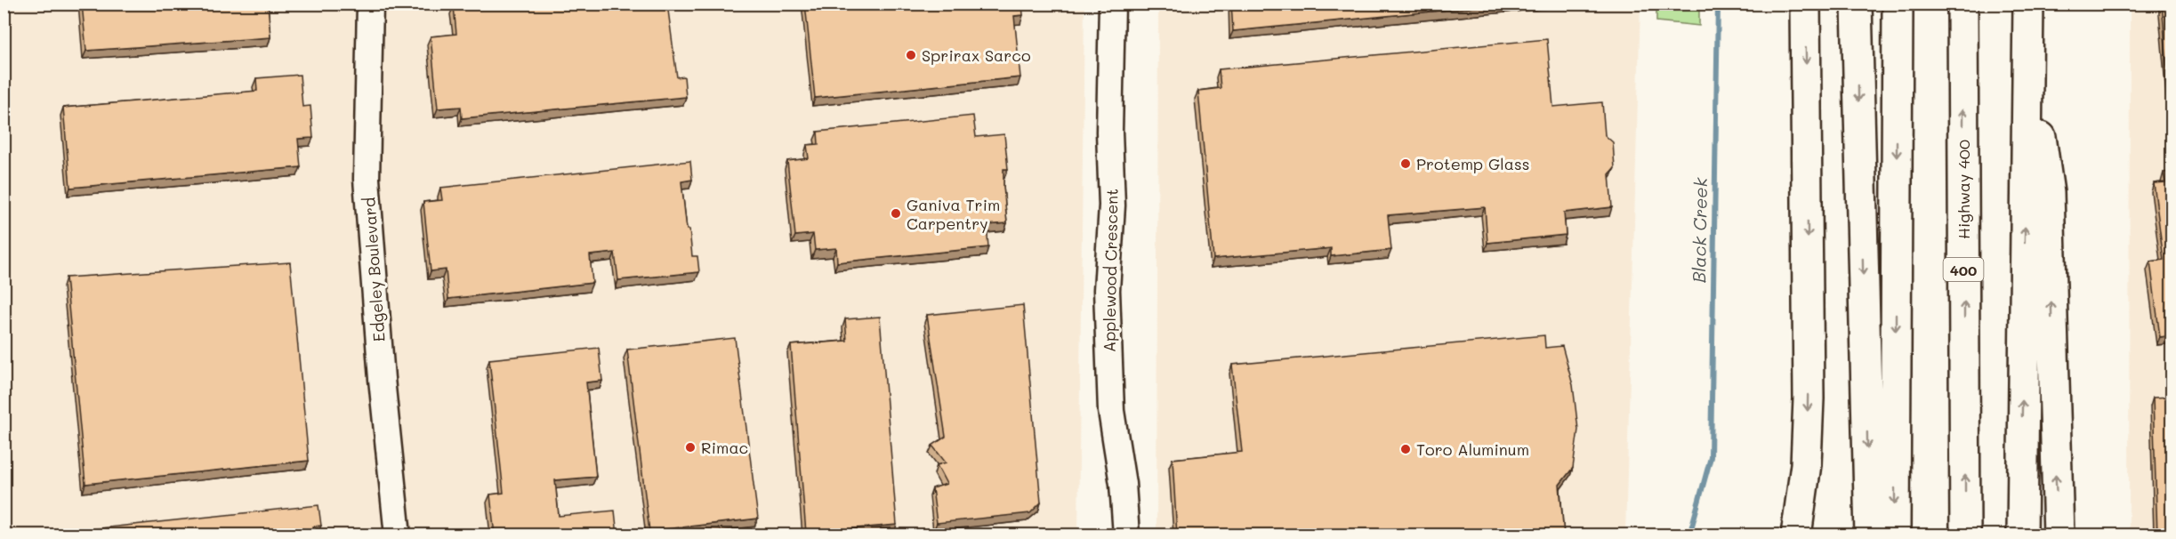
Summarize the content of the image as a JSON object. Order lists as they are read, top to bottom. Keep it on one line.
{"streets":{"highway":["Highway 400","400"],"street":["Edgeley Boulevard","Applewood Crescent"]},"water":["Black Creek"],"places":["Sprirax Sarco","Protemp Glass","Ganiva Trim Carpentry","Rimac","Toro Aluminum"]}
